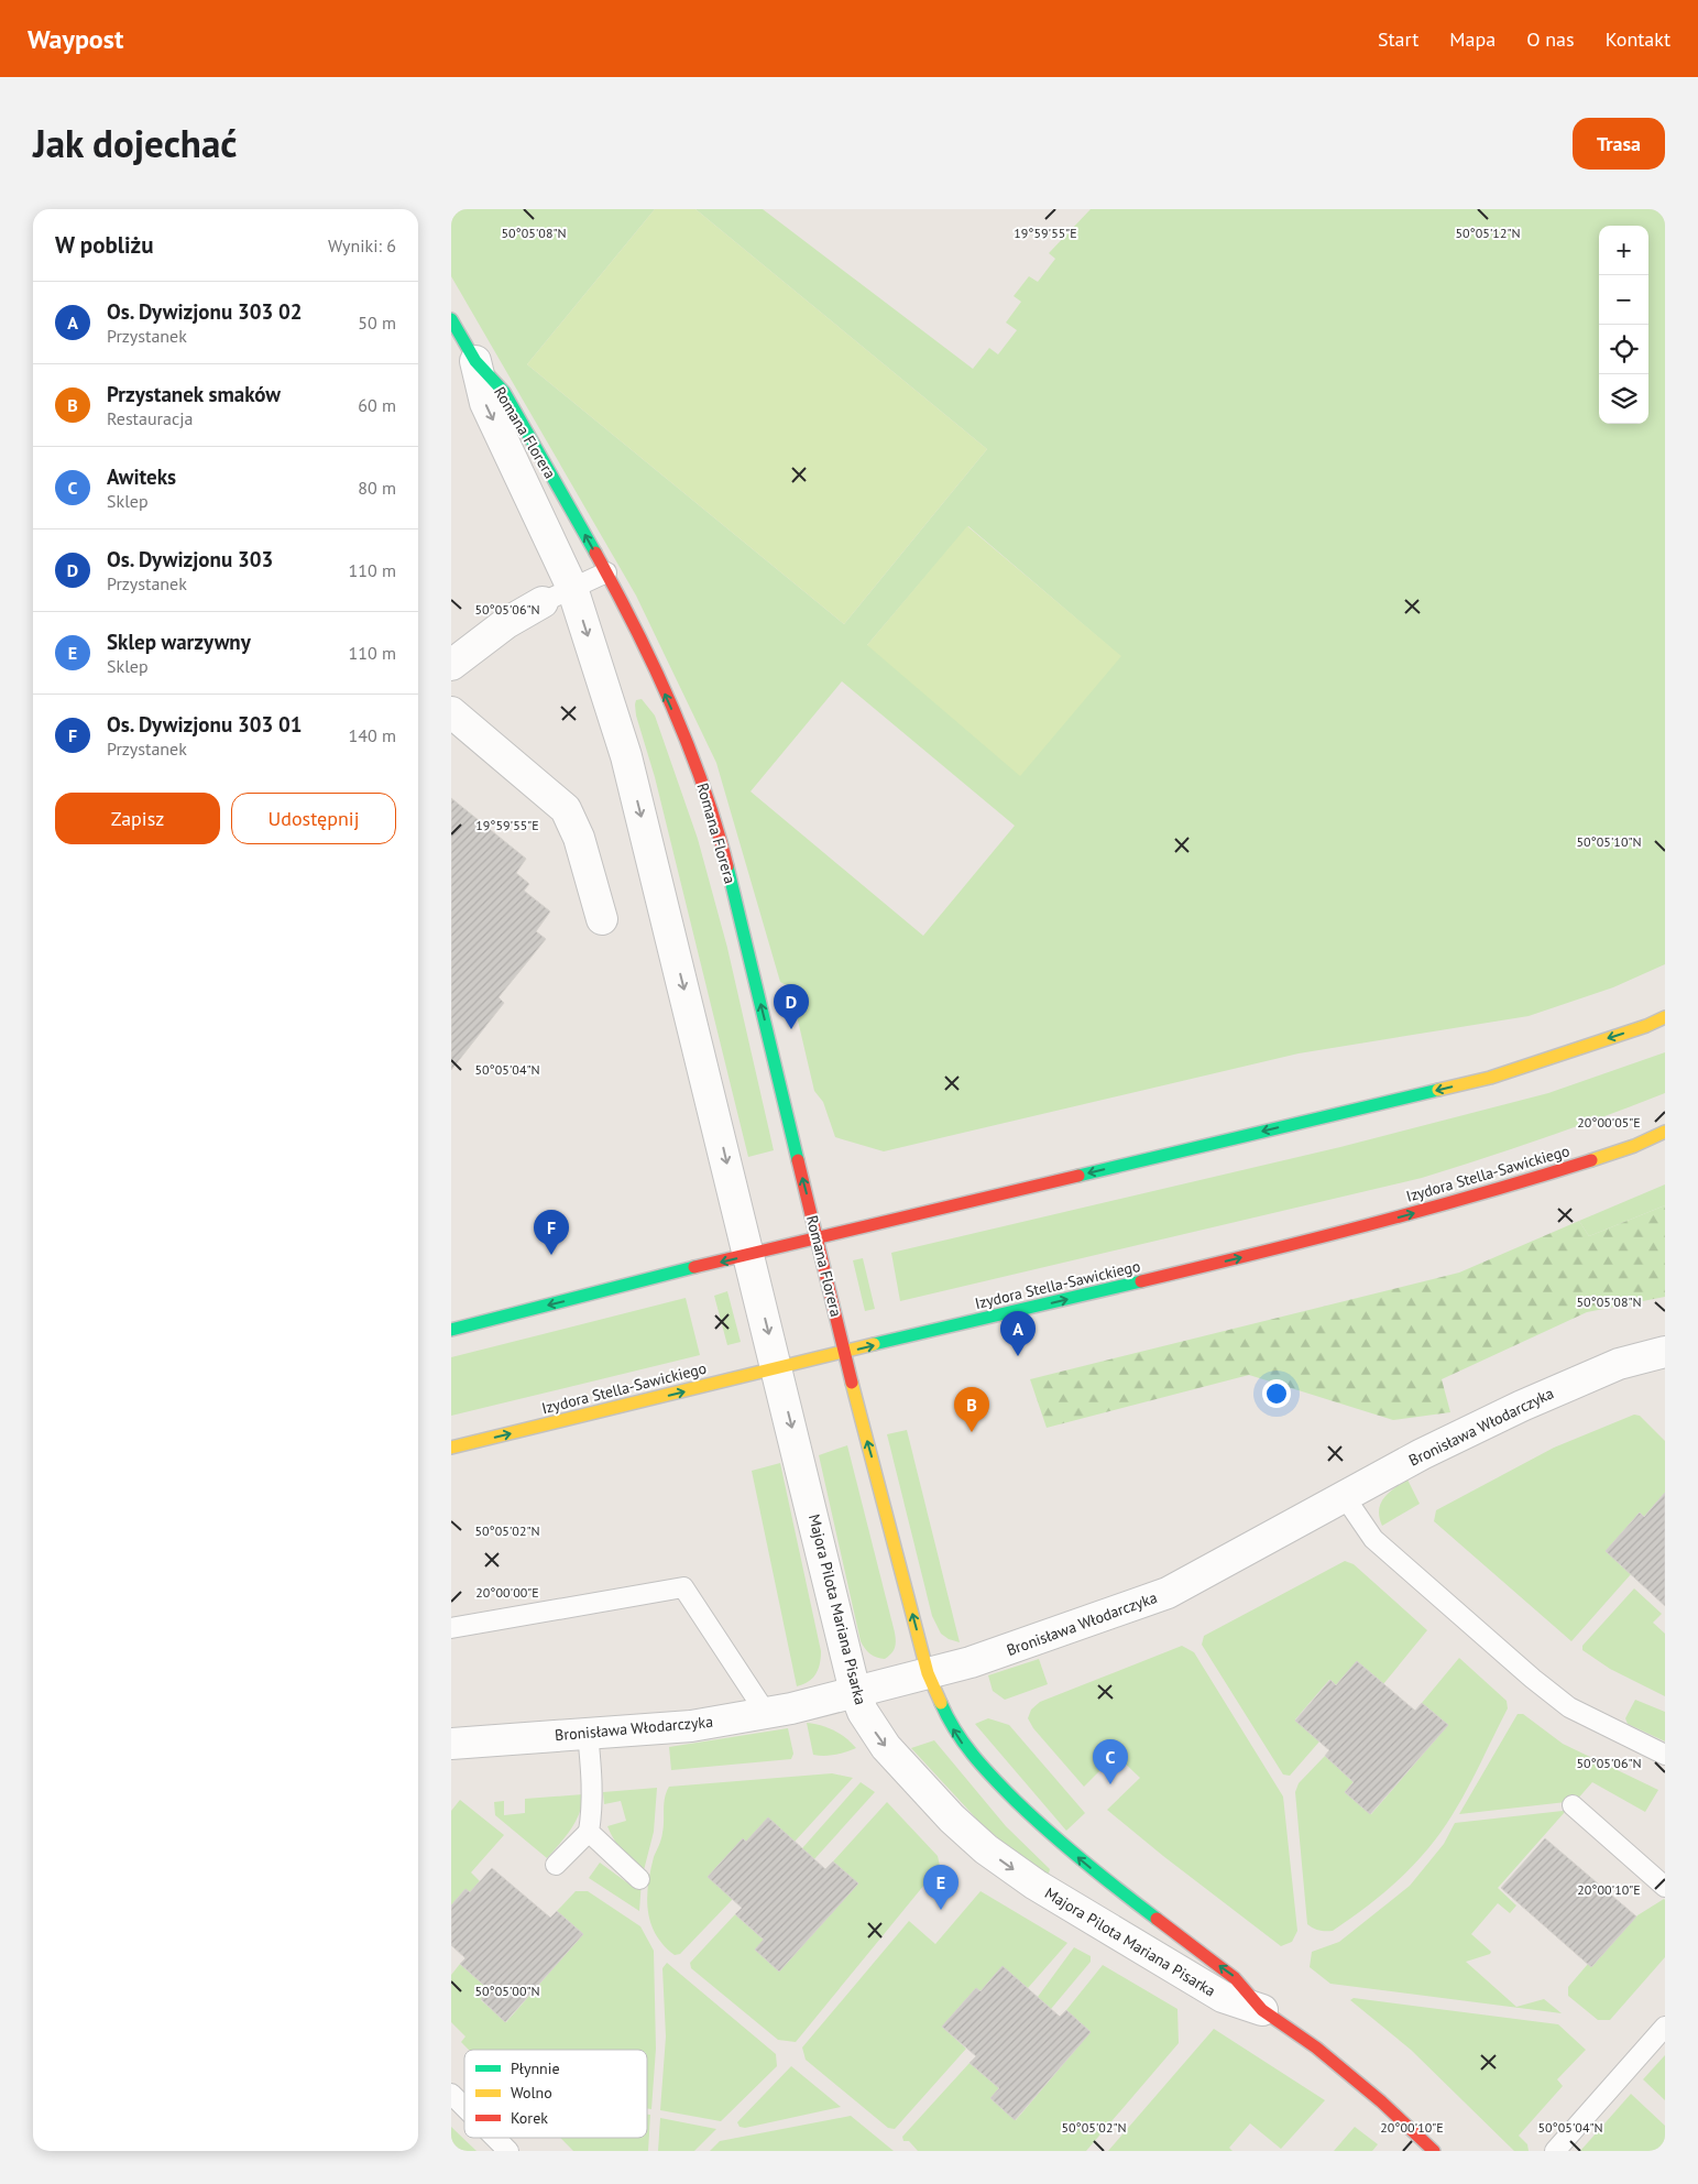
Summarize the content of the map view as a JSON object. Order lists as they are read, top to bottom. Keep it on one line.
{"streets":{"main road":["Romana Florera","Izydora Stella-Sawickiego","Majora Pilota Mariana Pisarka"],"street":["Bronisława Włodarczyka"]},"crossings":[["Romana Florera","Izydora Stella-Sawickiego"],["Romana Florera","Majora Pilota Mariana Pisarka"],["Izydora Stella-Sawickiego","Majora Pilota Mariana Pisarka"],["Bronisława Włodarczyka","Majora Pilota Mariana Pisarka"]],"one_way":["Izydora Stella-Sawickiego"],"legend":["Płynnie","Wolno","Korek"],"page":{"header":"Waypost","nav":["Start","Mapa","O nas","Kontakt"],"title":"Jak dojechać","buttons":["Trasa",["Zapisz","Udostępnij"]],"heading":["W pobliżu","Wyniki: 6"],"map_buttons":["+","−"],"list":[{"mark":"A","name":"Os. Dywizjonu 303 02","note":"Przystanek","value":"50 m"},{"mark":"B","name":"Przystanek smaków","note":"Restauracja","value":"60 m"},{"mark":"C","name":"Awiteks","note":"Sklep","value":"80 m"},{"mark":"D","name":"Os. Dywizjonu 303","note":"Przystanek","value":"110 m"},{"mark":"E","name":"Sklep warzywny","note":"Sklep","value":"110 m"},{"mark":"F","name":"Os. Dywizjonu 303 01","note":"Przystanek","value":"140 m"}],"pins":["D","F","A","B","C","E"]},"coordinates":["50°05'12\"N","50°05'08\"N","19°59'55\"E","50°05'06\"N","50°05'10\"N","50°05'04\"N","20°00'05\"E","50°05'02\"N","20°00'00\"E","20°00'10\"E","50°05'00\"N"]}
